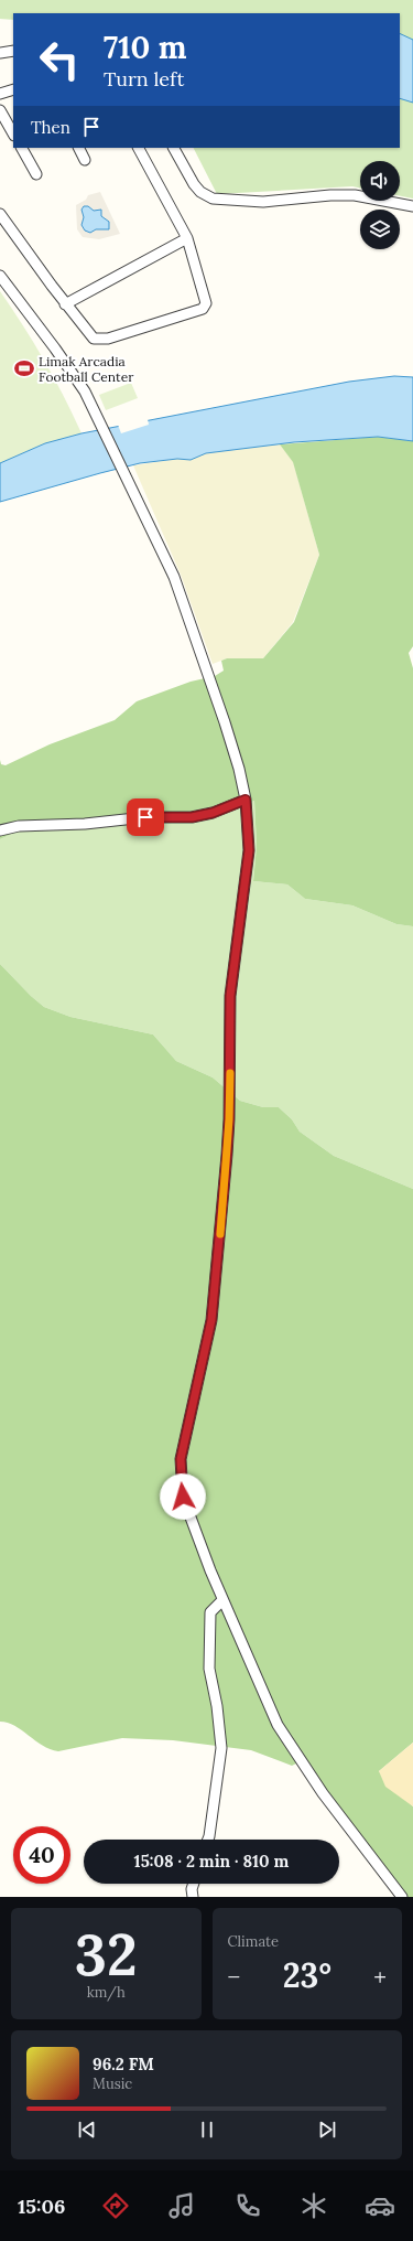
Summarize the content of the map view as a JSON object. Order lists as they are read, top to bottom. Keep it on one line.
{"places":{"sports":["Limak Arcadia Football Center"]},"page":{"turn":["710 m","Turn left"],"then":"Then","limit":"40","trip":"15:08 · 2 min · 810 m","tile":[["32","km/h"],"Climate"],"heat":["−","23°","+"],"song":["96.2 FM","Music"],"tabs":"15:06"}}
